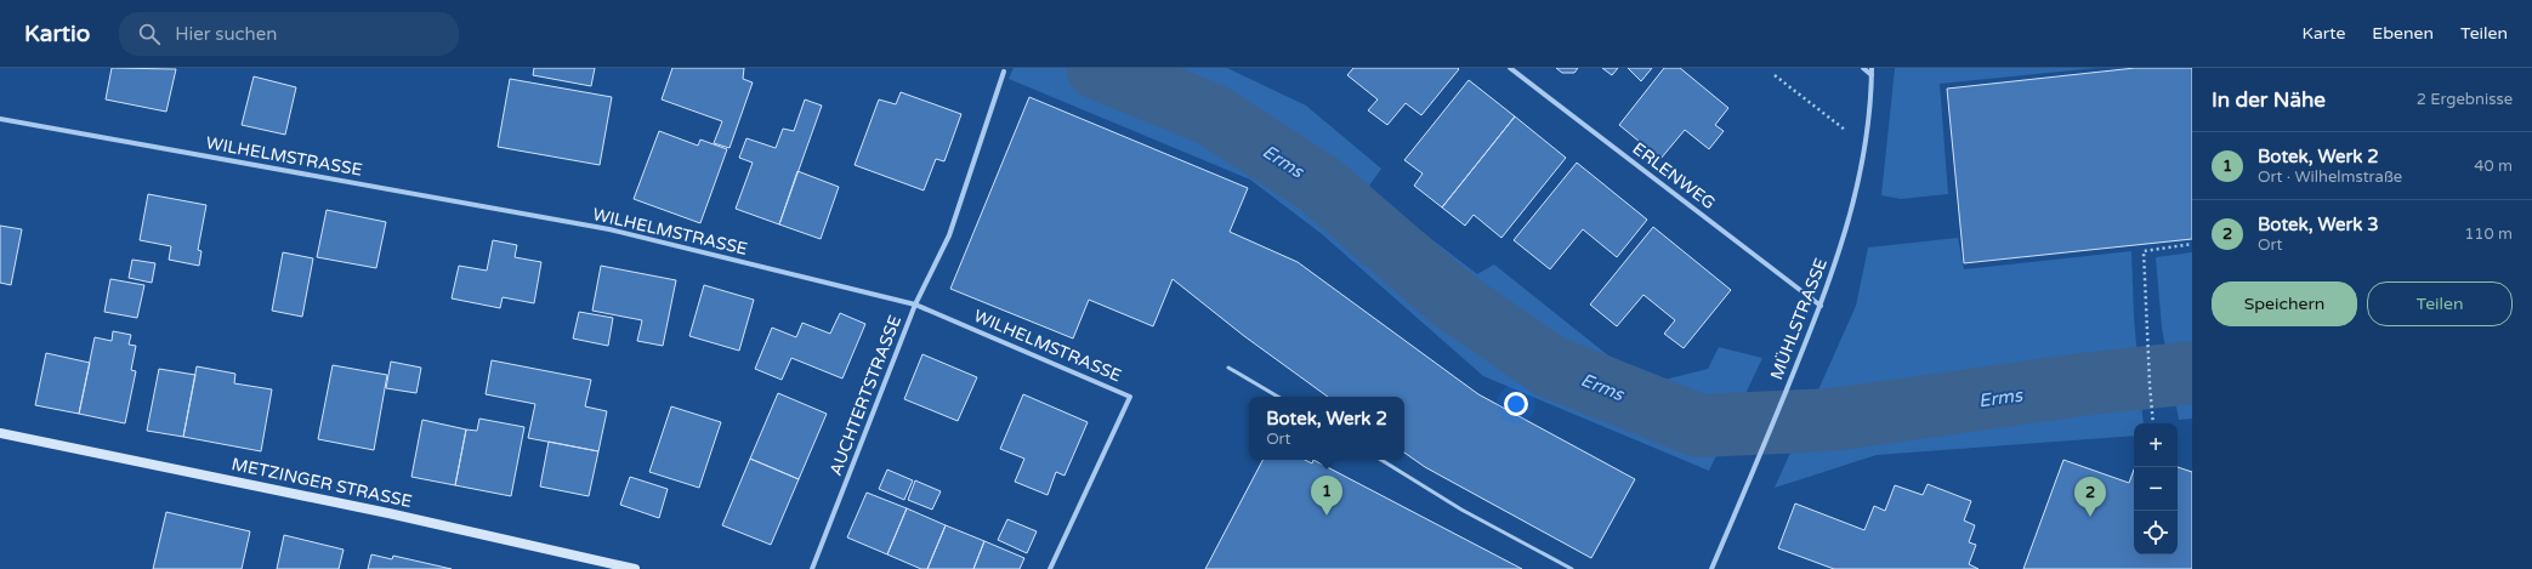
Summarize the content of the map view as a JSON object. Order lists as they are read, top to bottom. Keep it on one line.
{"streets":{"street":["WILHELMSTRASSE","ERLENWEG","MÜHLSTRASSE","AUCHTERTSTRASSE","METZINGER STRASSE"]},"crossings":[["WILHELMSTRASSE","AUCHTERTSTRASSE"],["ERLENWEG","MÜHLSTRASSE"]],"water":["Erms"],"page":{"header":"Kartio","search":"Hier suchen","nav":["Karte","Ebenen","Teilen"],"heading":["In der Nähe","2 Ergebnisse"],"list":[{"mark":"1","name":"Botek, Werk 2","note":"Ort · Wilhelmstraße","value":"40 m"},{"mark":"2","name":"Botek, Werk 3","note":"Ort","value":"110 m"}],"buttons":["Speichern","Teilen"],"popup":["Botek, Werk 2","Ort"],"map_buttons":["+","−"],"pins":["1","2"]}}
